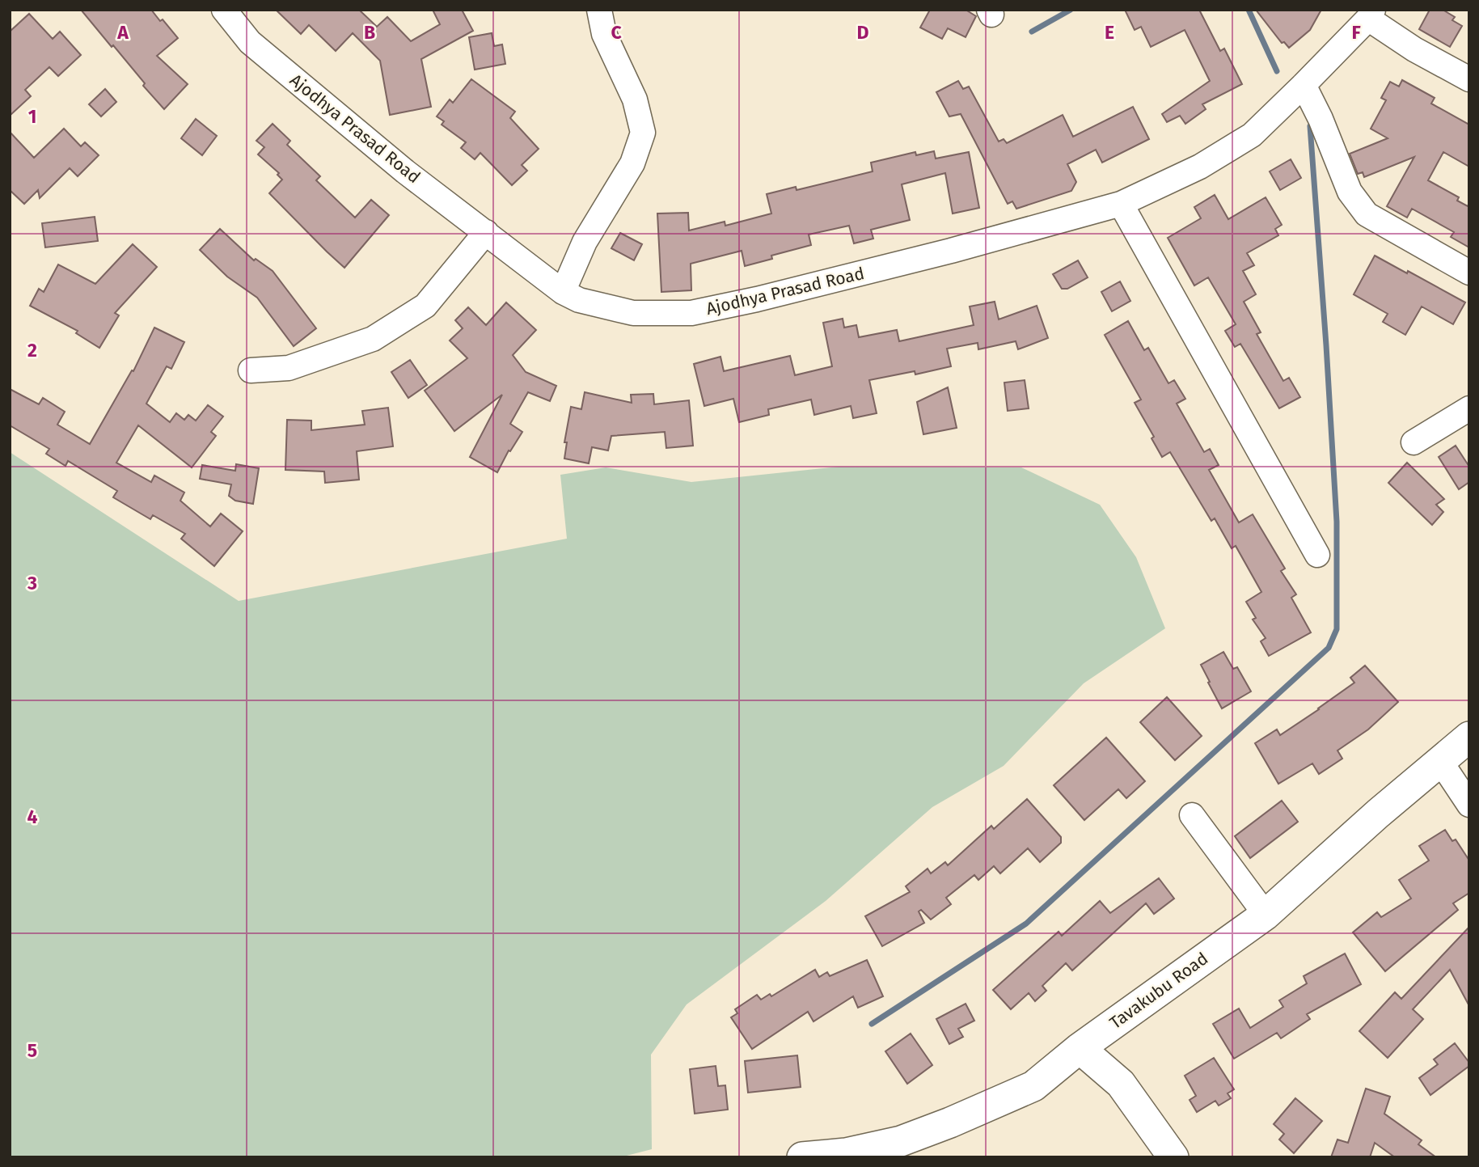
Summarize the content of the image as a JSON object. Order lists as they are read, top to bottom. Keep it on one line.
{"streets":{"main road":["Tavakubu Road"],"street":["Ajodhya Prasad Road"]},"grid":{"columns":["A","B","C","D","E","F"],"rows":["1","2","3","4","5"]}}
